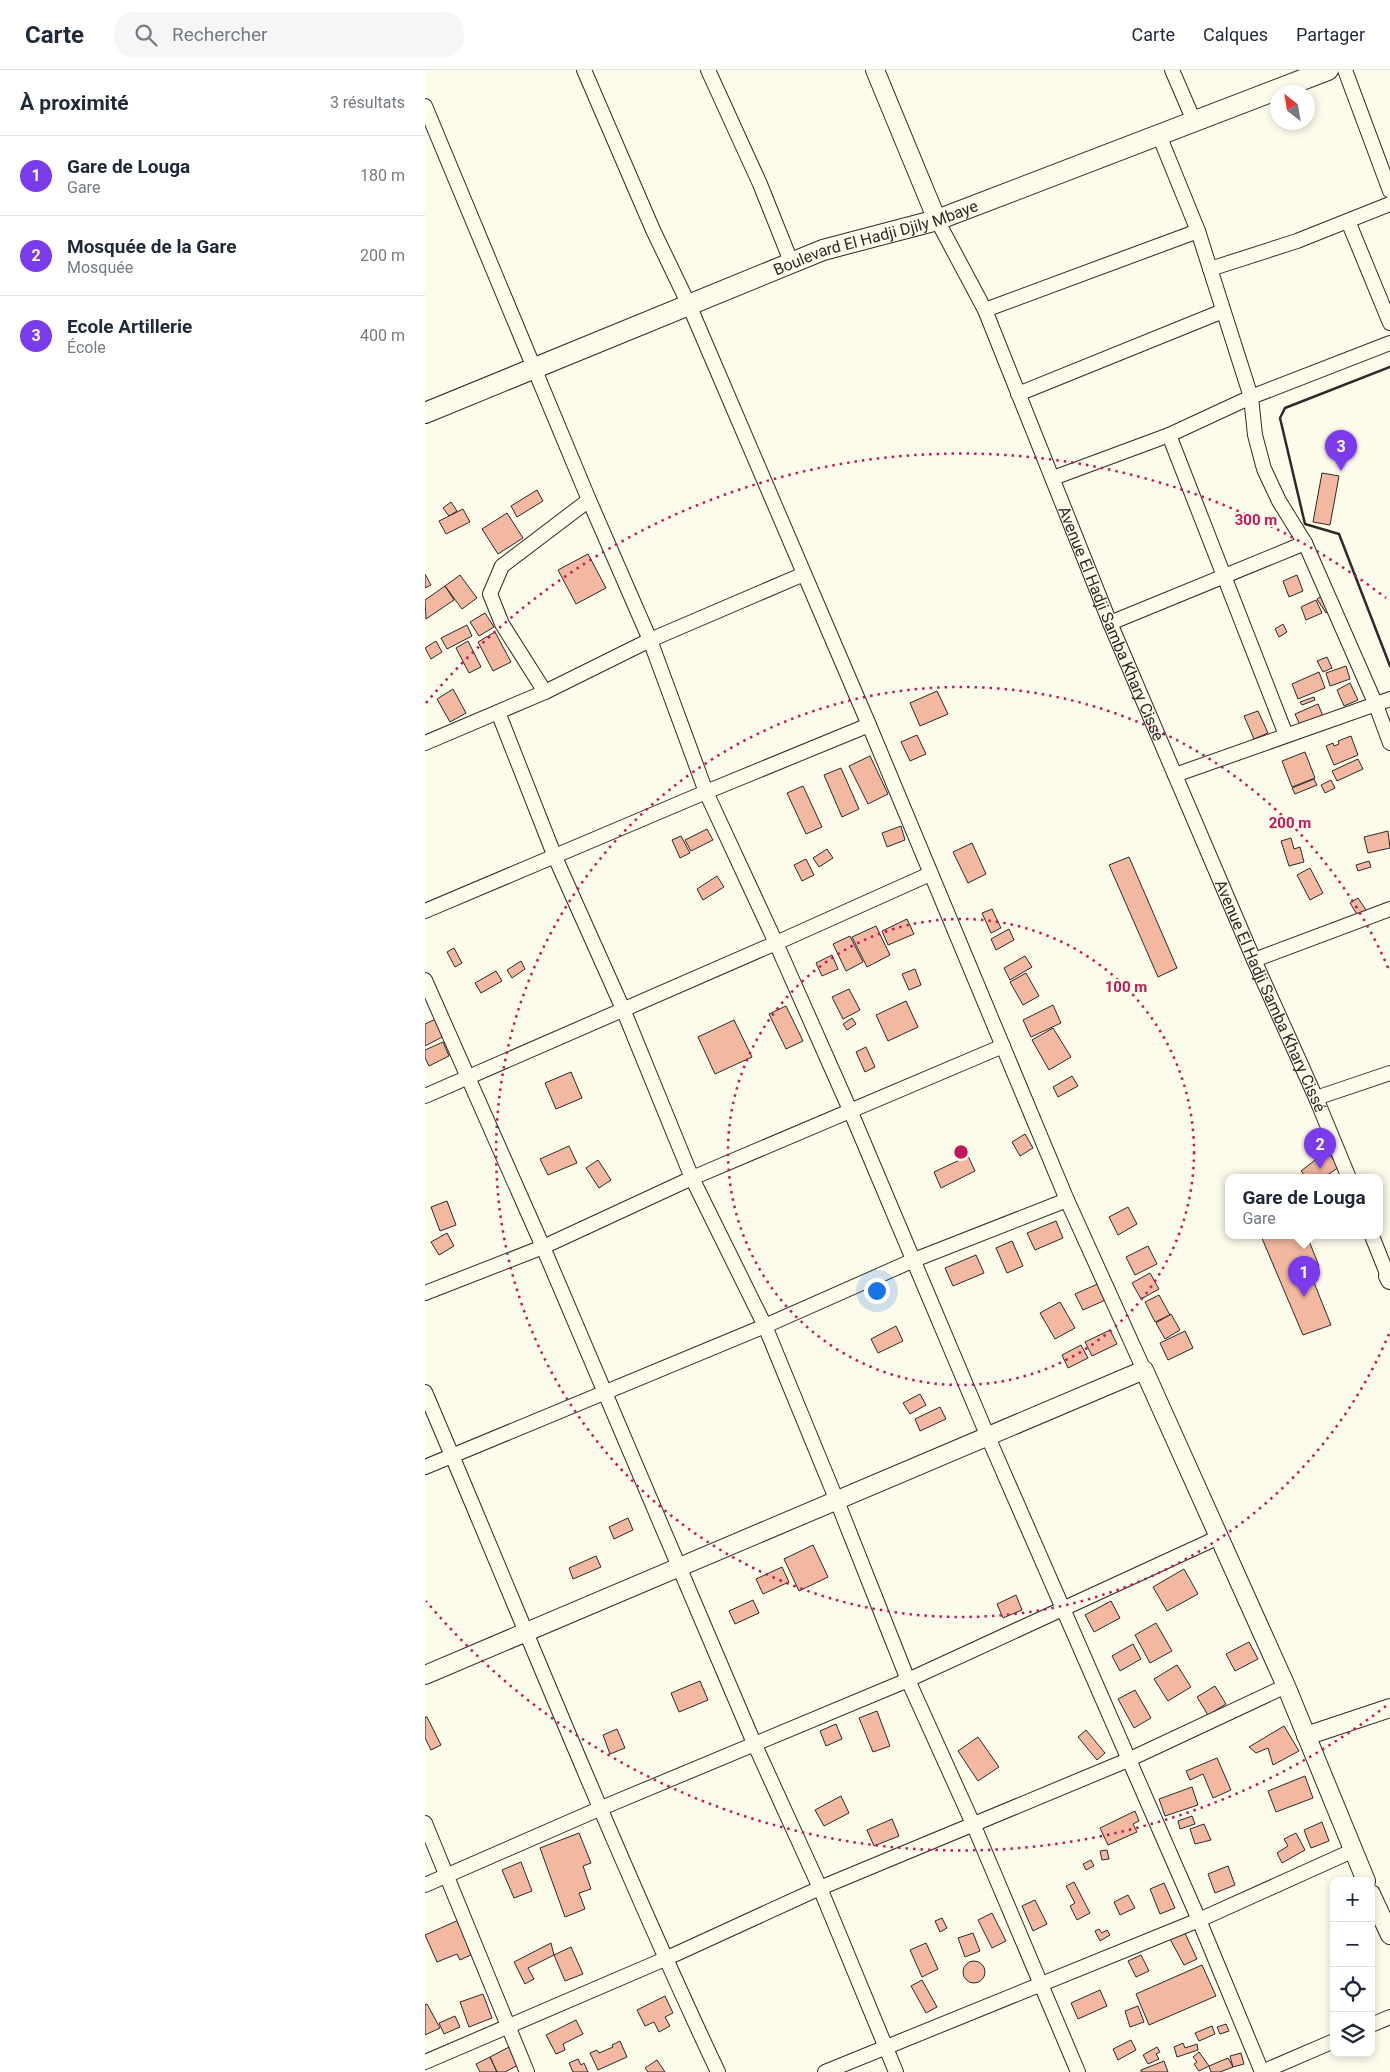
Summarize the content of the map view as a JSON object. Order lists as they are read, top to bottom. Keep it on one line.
{"streets":{"main road":["Boulevard El Hadji Djily Mbaye"],"street":["Avenue El Hadji Samba Khary Cissé"]},"crossings":[["Boulevard El Hadji Djily Mbaye","Avenue El Hadji Samba Khary Cissé"]],"north":"top left","page":{"header":"Carte","search":"Rechercher","nav":["Carte","Calques","Partager"],"heading":["À proximité","3 résultats"],"list":[{"mark":"1","name":"Gare de Louga","note":"Gare","value":"180 m"},{"mark":"2","name":"Mosquée de la Gare","note":"Mosquée","value":"200 m"},{"mark":"3","name":"Ecole Artillerie","note":"École","value":"400 m"}],"pins":["3","2","1"],"popup":["Gare de Louga","Gare"],"map_buttons":["+","−"]},"rings":["300 m","200 m","100 m"]}
